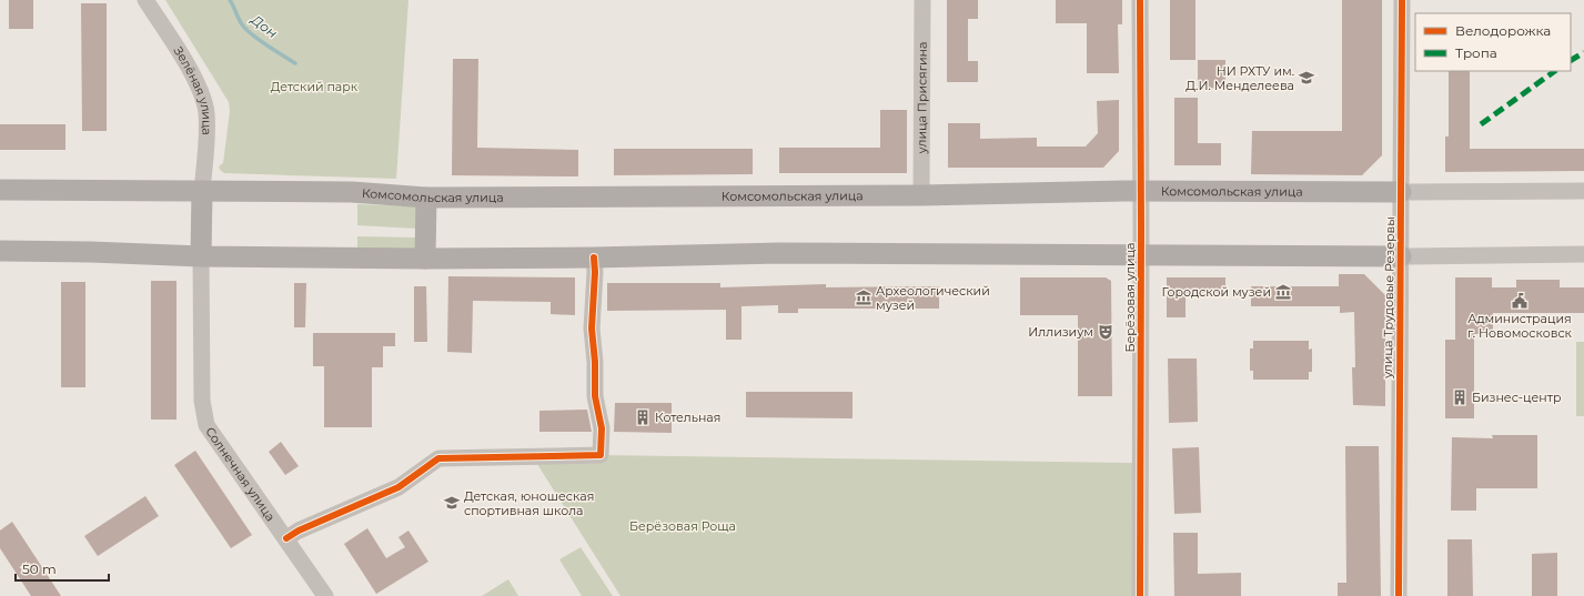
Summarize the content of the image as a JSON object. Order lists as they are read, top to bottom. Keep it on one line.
{"streets":{"main road":["Комсомольская улица"],"street":["Зелёная улица","улица Присягина","Берёзовая улица","улица Трудовые Резервы","Солнечная улица"]},"crossings":[["Зелёная улица","Комсомольская улица"],["улица Присягина","Комсомольская улица"],["Комсомольская улица","Берёзовая улица"],["Комсомольская улица","улица Трудовые Резервы"]],"water":["Дон"],"parks":["Детский парк","Берёзовая Роща"],"places":{"school or university":["НИ РХТУ им. Д.И. Менделеева","Детская, юношеская спортивная школа"],"museum":["Городской музей","Археологический музей"],"public building":["Администрация г. Новомосковск"],"theatre":["Иллизиум"],"building":["Бизнес-центр","Котельная"]},"legend":["Велодорожка","Тропа"],"scale_bar":"50 m"}
